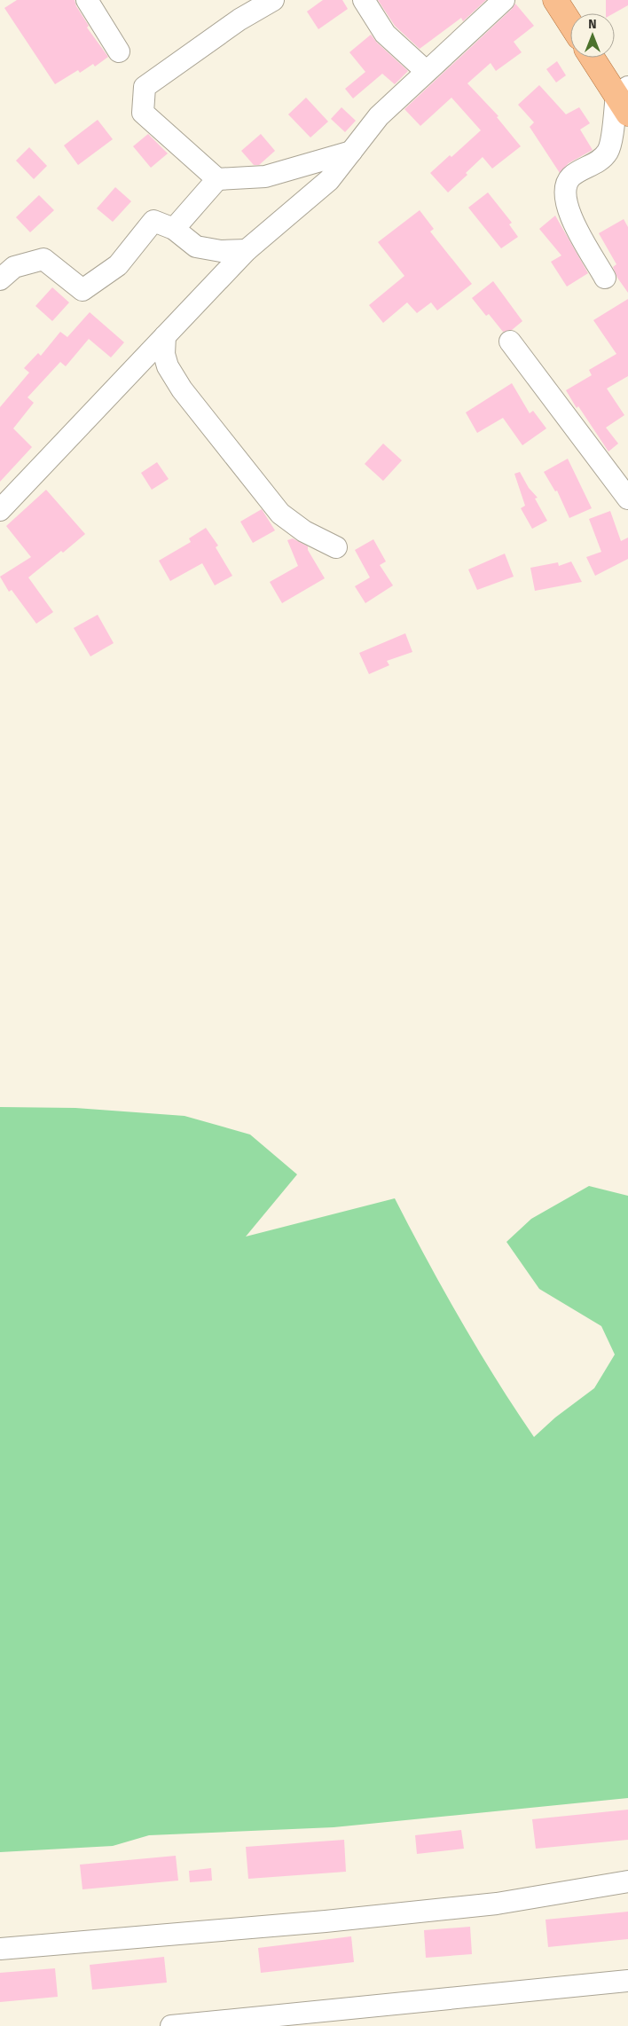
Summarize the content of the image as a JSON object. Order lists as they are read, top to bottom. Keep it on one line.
{"north":"top"}
